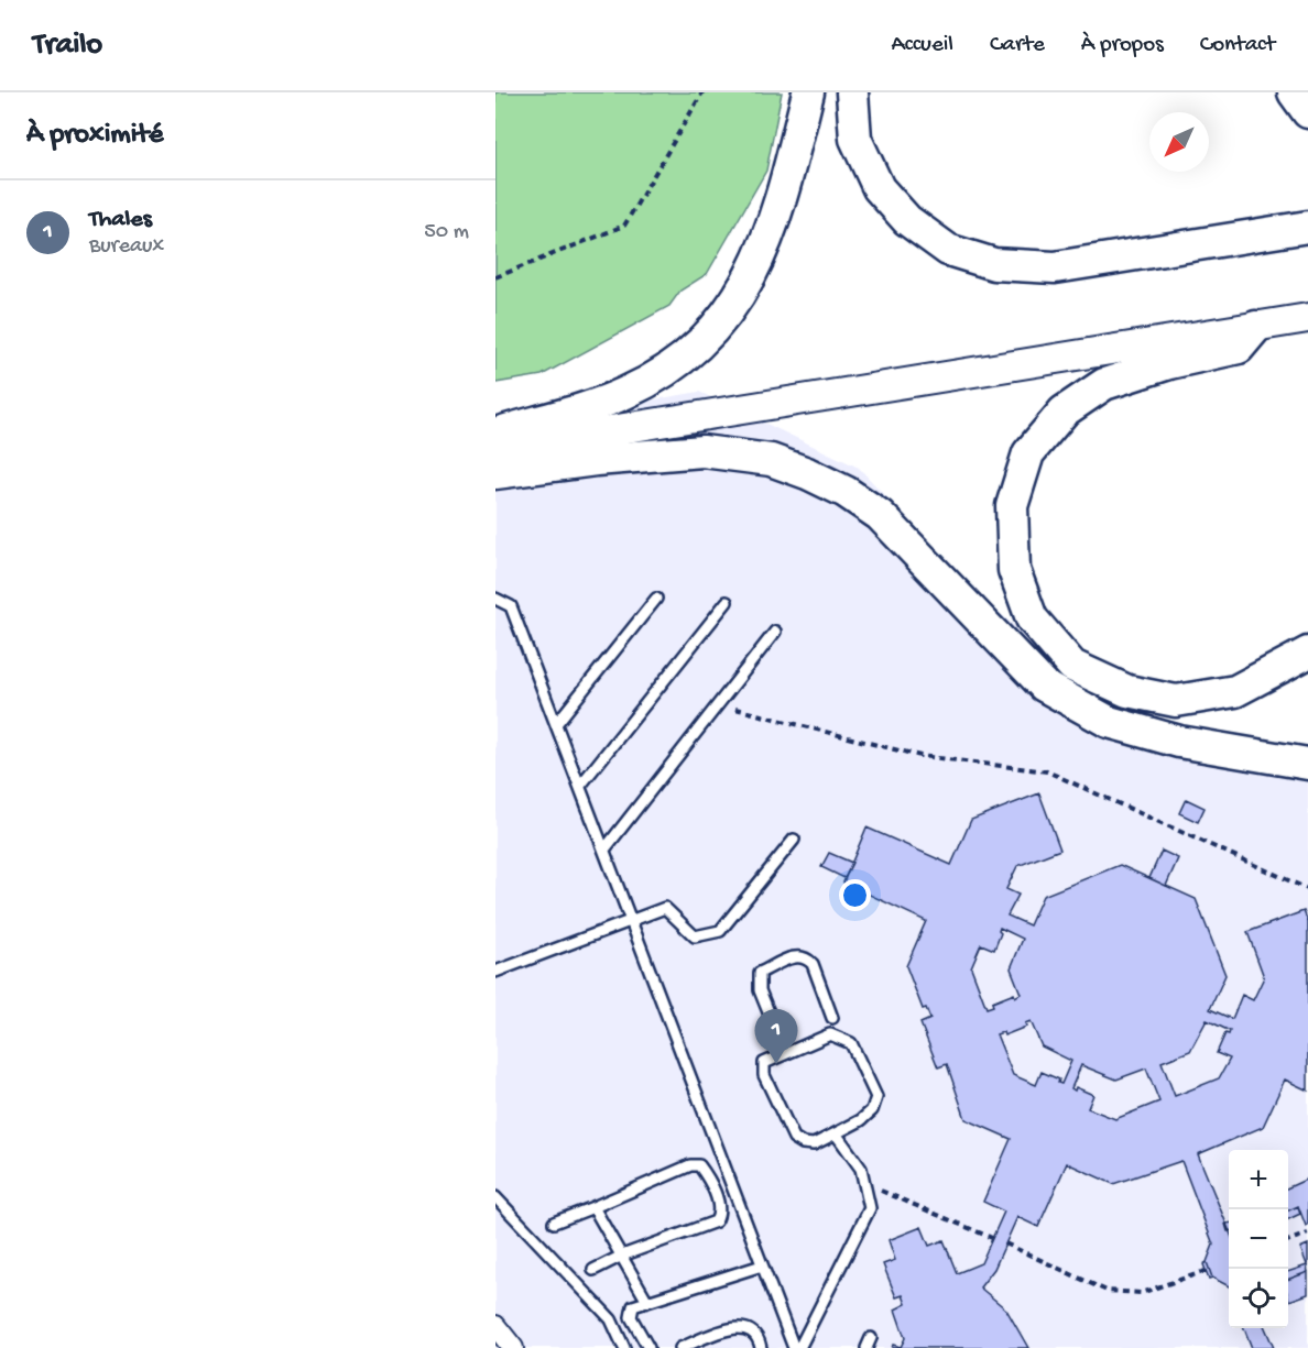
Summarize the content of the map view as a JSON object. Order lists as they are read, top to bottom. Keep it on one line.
{"north":"bottom left","page":{"header":"Trailo","nav":["Accueil","Carte","À propos","Contact"],"heading":"À proximité","list":[{"mark":"1","name":"Thales","note":"Bureaux","value":"50 m"}],"pins":"1","map_buttons":["+","−"]}}
